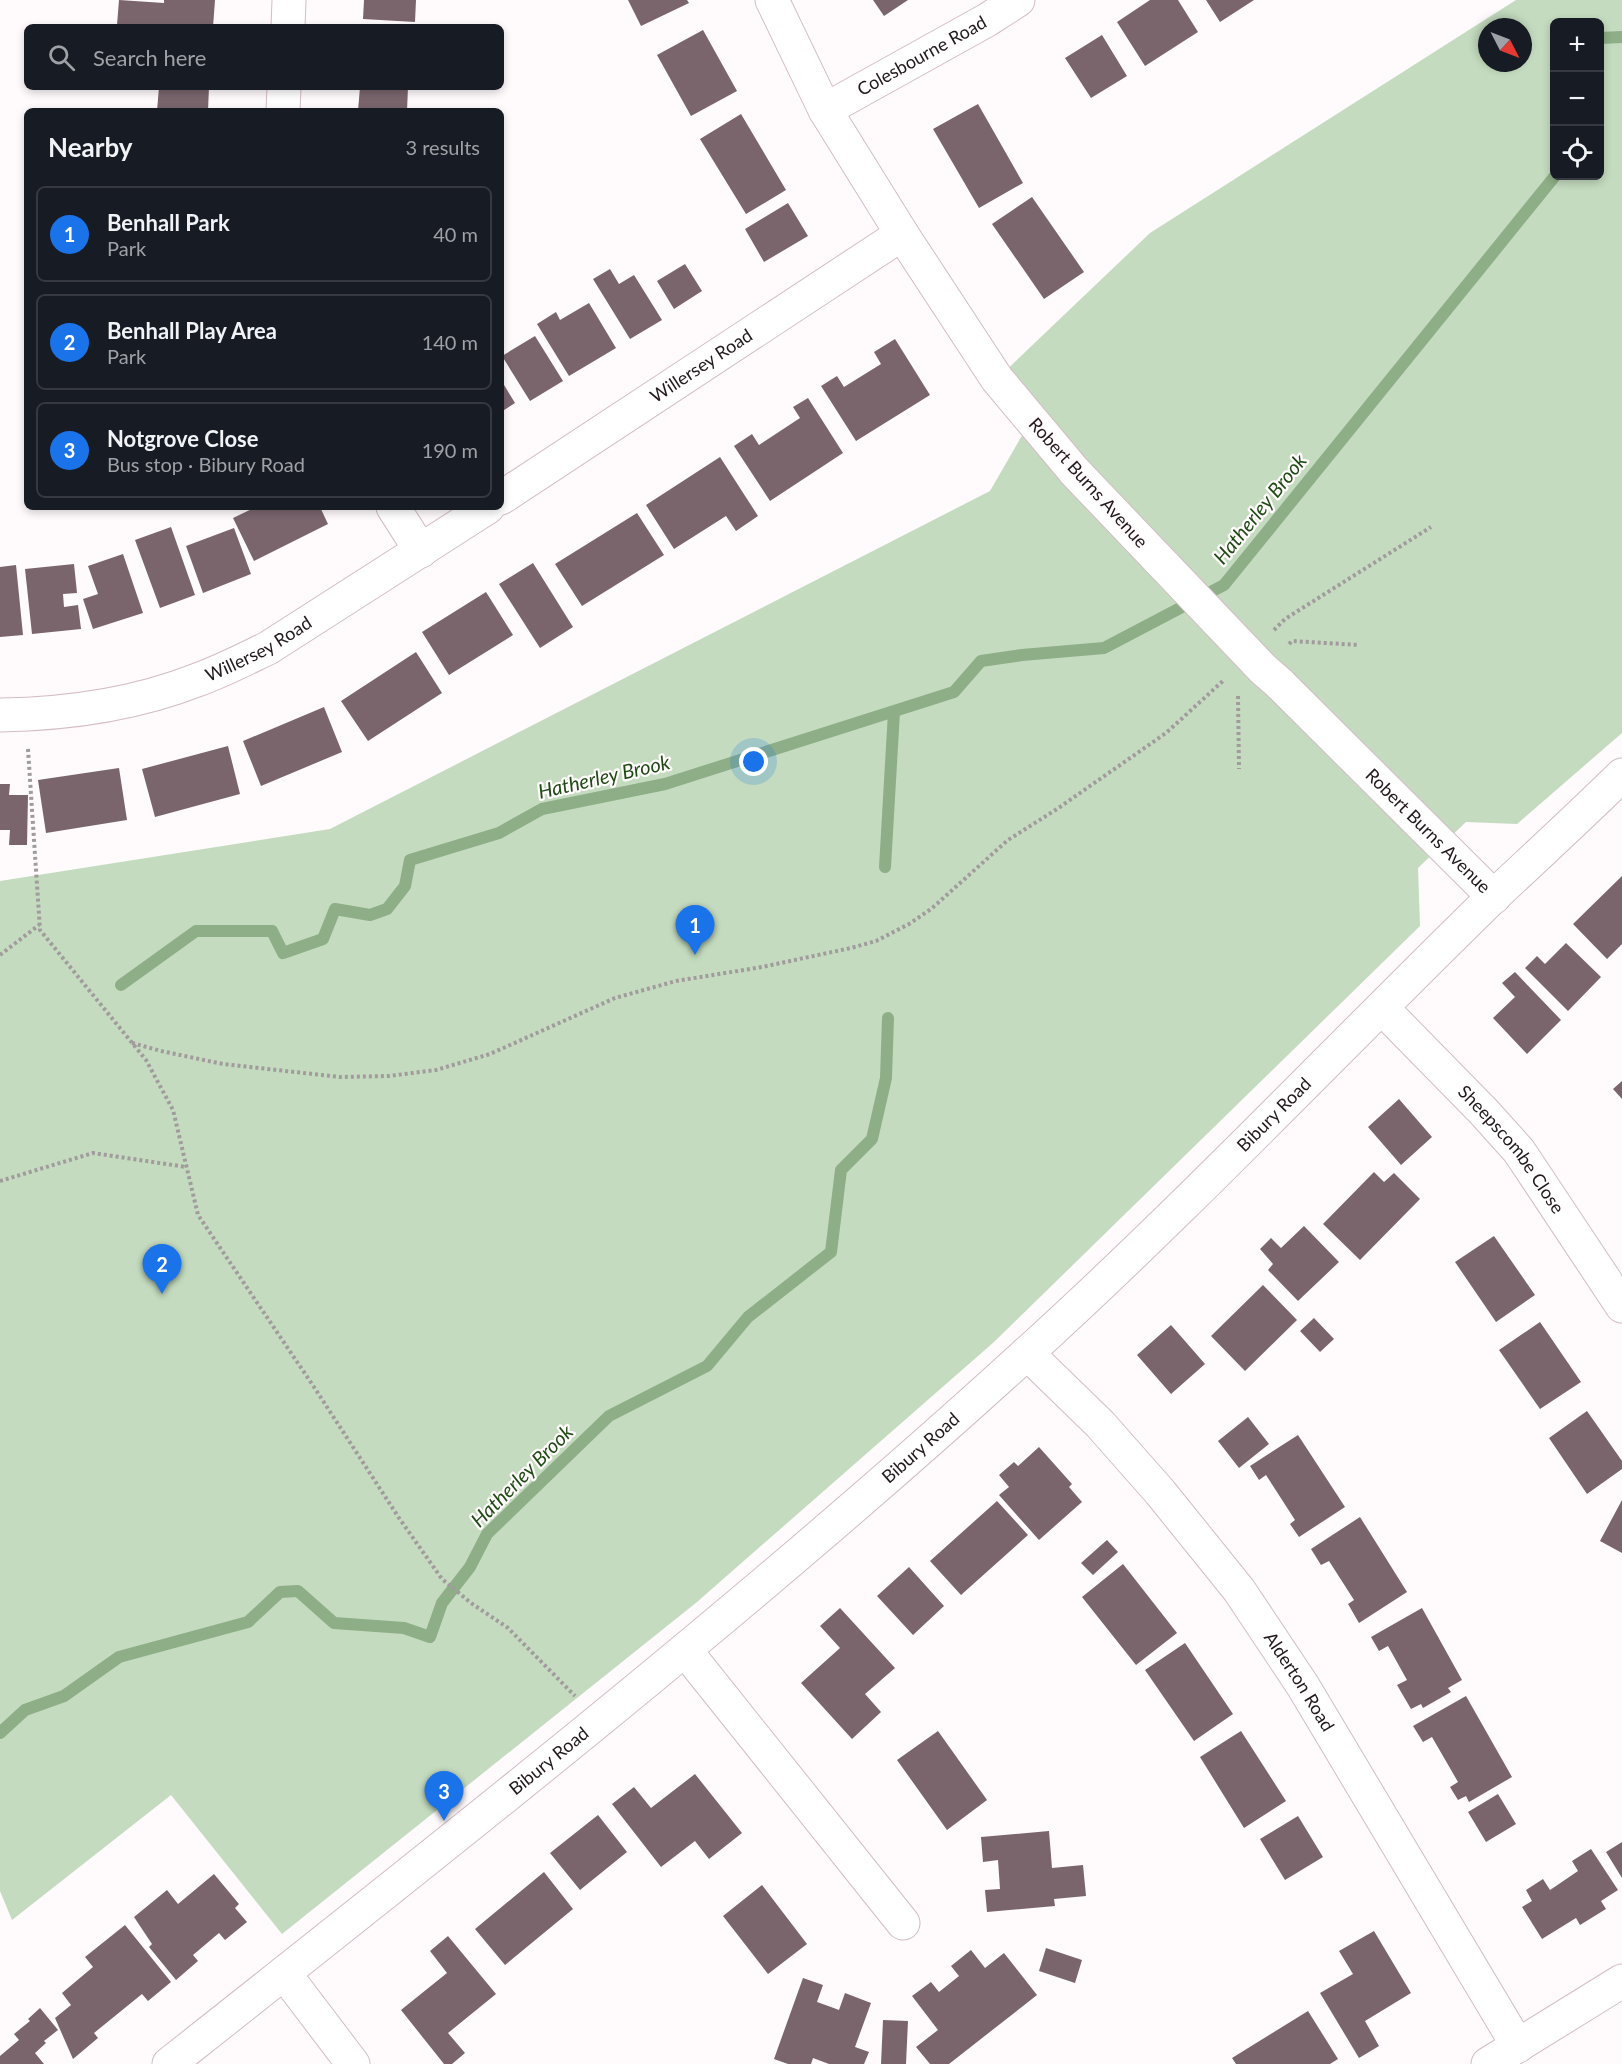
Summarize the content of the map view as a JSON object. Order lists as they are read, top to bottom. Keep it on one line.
{"streets":{"street":["Colesbourne Road","Willersey Road","Robert Burns Avenue","Bibury Road","Sheepscombe Close","Alderton Road"]},"crossings":[["Colesbourne Road","Robert Burns Avenue"],["Willersey Road","Robert Burns Avenue"],["Robert Burns Avenue","Bibury Road"],["Bibury Road","Sheepscombe Close"],["Bibury Road","Alderton Road"]],"water":["Hatherley Brook"],"north":"bottom right","page":{"map_buttons":["+","−"],"search":"Search here","heading":["Nearby","3 results"],"list":[{"mark":"1","name":"Benhall Park","note":"Park","value":"40 m"},{"mark":"2","name":"Benhall Play Area","note":"Park","value":"140 m"},{"mark":"3","name":"Notgrove Close","note":"Bus stop · Bibury Road","value":"190 m"}],"pins":["1","2","3"]}}
